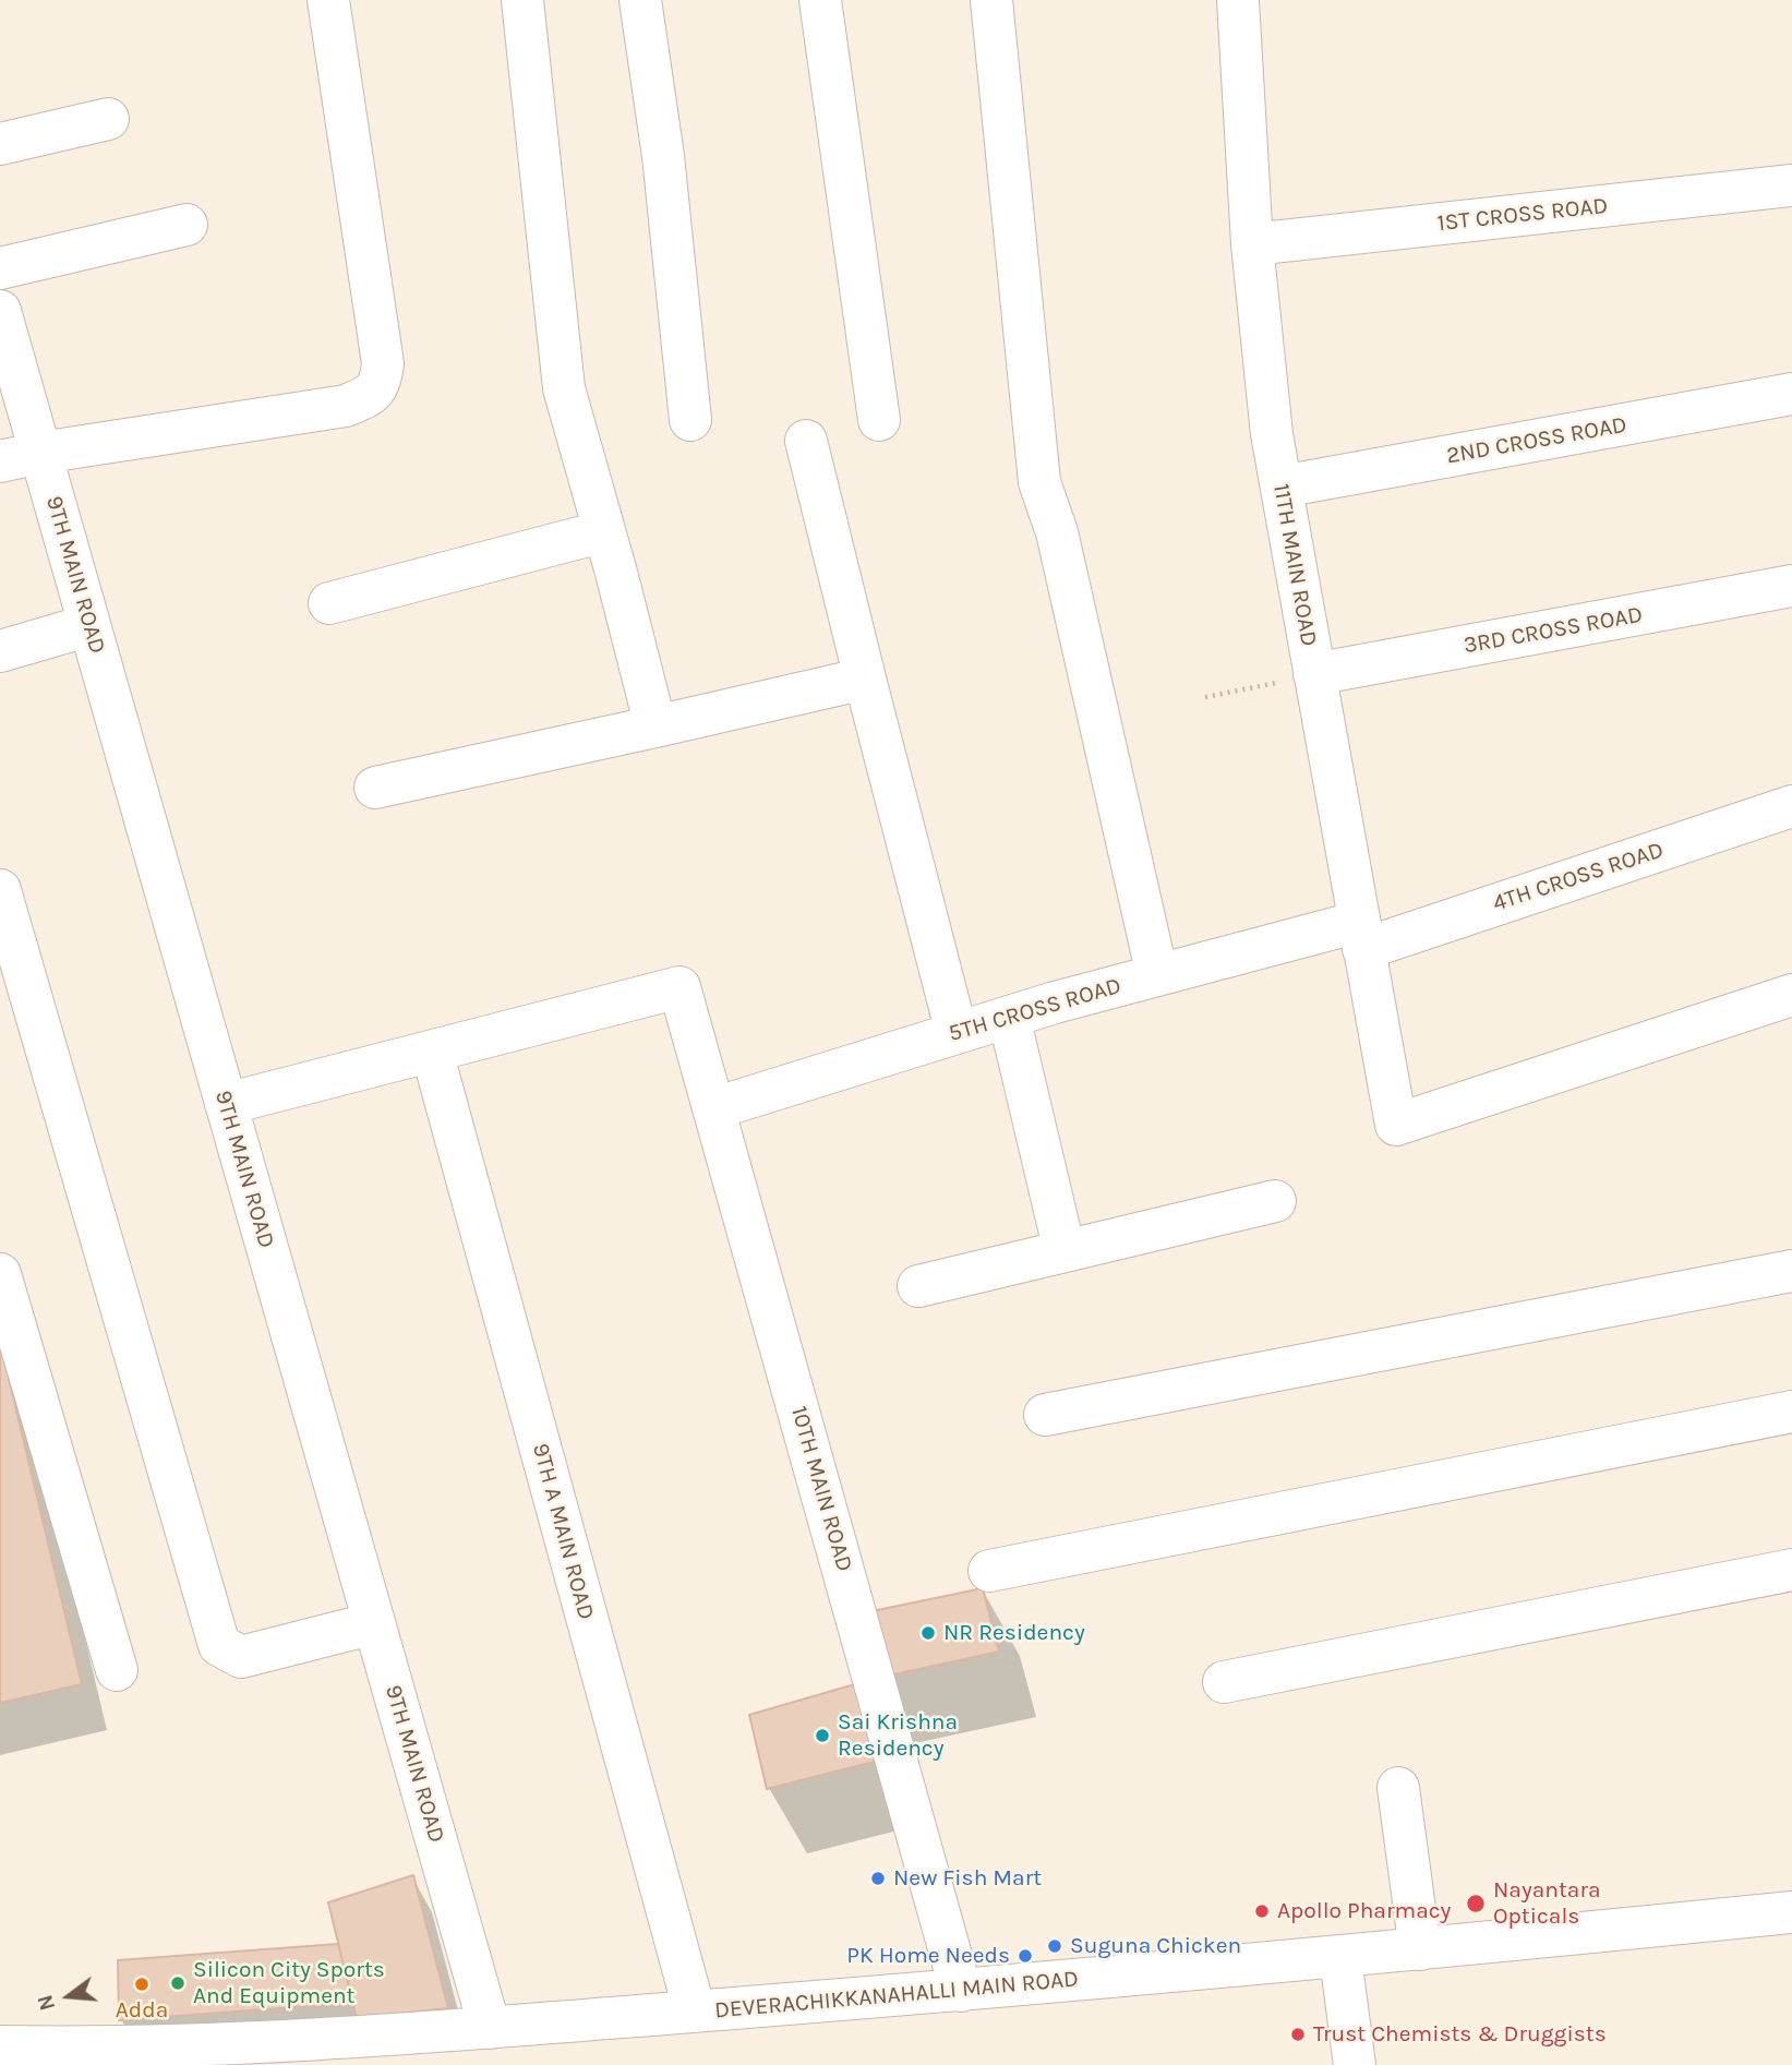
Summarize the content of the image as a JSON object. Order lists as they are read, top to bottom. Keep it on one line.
{"streets":{"street":["1ST CROSS ROAD","2ND CROSS ROAD","11TH MAIN ROAD","9TH MAIN ROAD","3RD CROSS ROAD","4TH CROSS ROAD","5TH CROSS ROAD","10TH MAIN ROAD","9TH A MAIN ROAD","DEVERACHIKKANAHALLI MAIN ROAD"]},"crossings":[["1ST CROSS ROAD","11TH MAIN ROAD"],["2ND CROSS ROAD","11TH MAIN ROAD"],["11TH MAIN ROAD","3RD CROSS ROAD"],["11TH MAIN ROAD","4TH CROSS ROAD"],["11TH MAIN ROAD","5TH CROSS ROAD"],["9TH MAIN ROAD","DEVERACHIKKANAHALLI MAIN ROAD"],["4TH CROSS ROAD","5TH CROSS ROAD"],["5TH CROSS ROAD","10TH MAIN ROAD"],["10TH MAIN ROAD","9TH A MAIN ROAD"],["10TH MAIN ROAD","DEVERACHIKKANAHALLI MAIN ROAD"],["9TH A MAIN ROAD","DEVERACHIKKANAHALLI MAIN ROAD"]],"places":["NR Residency","Sai Krishna Residency","New Fish Mart","Nayantara Opticals","Apollo Pharmacy","Suguna Chicken","PK Home Needs","Silicon City Sports And Equipment","Adda","Trust Chemists & Druggists"],"north":"left"}
